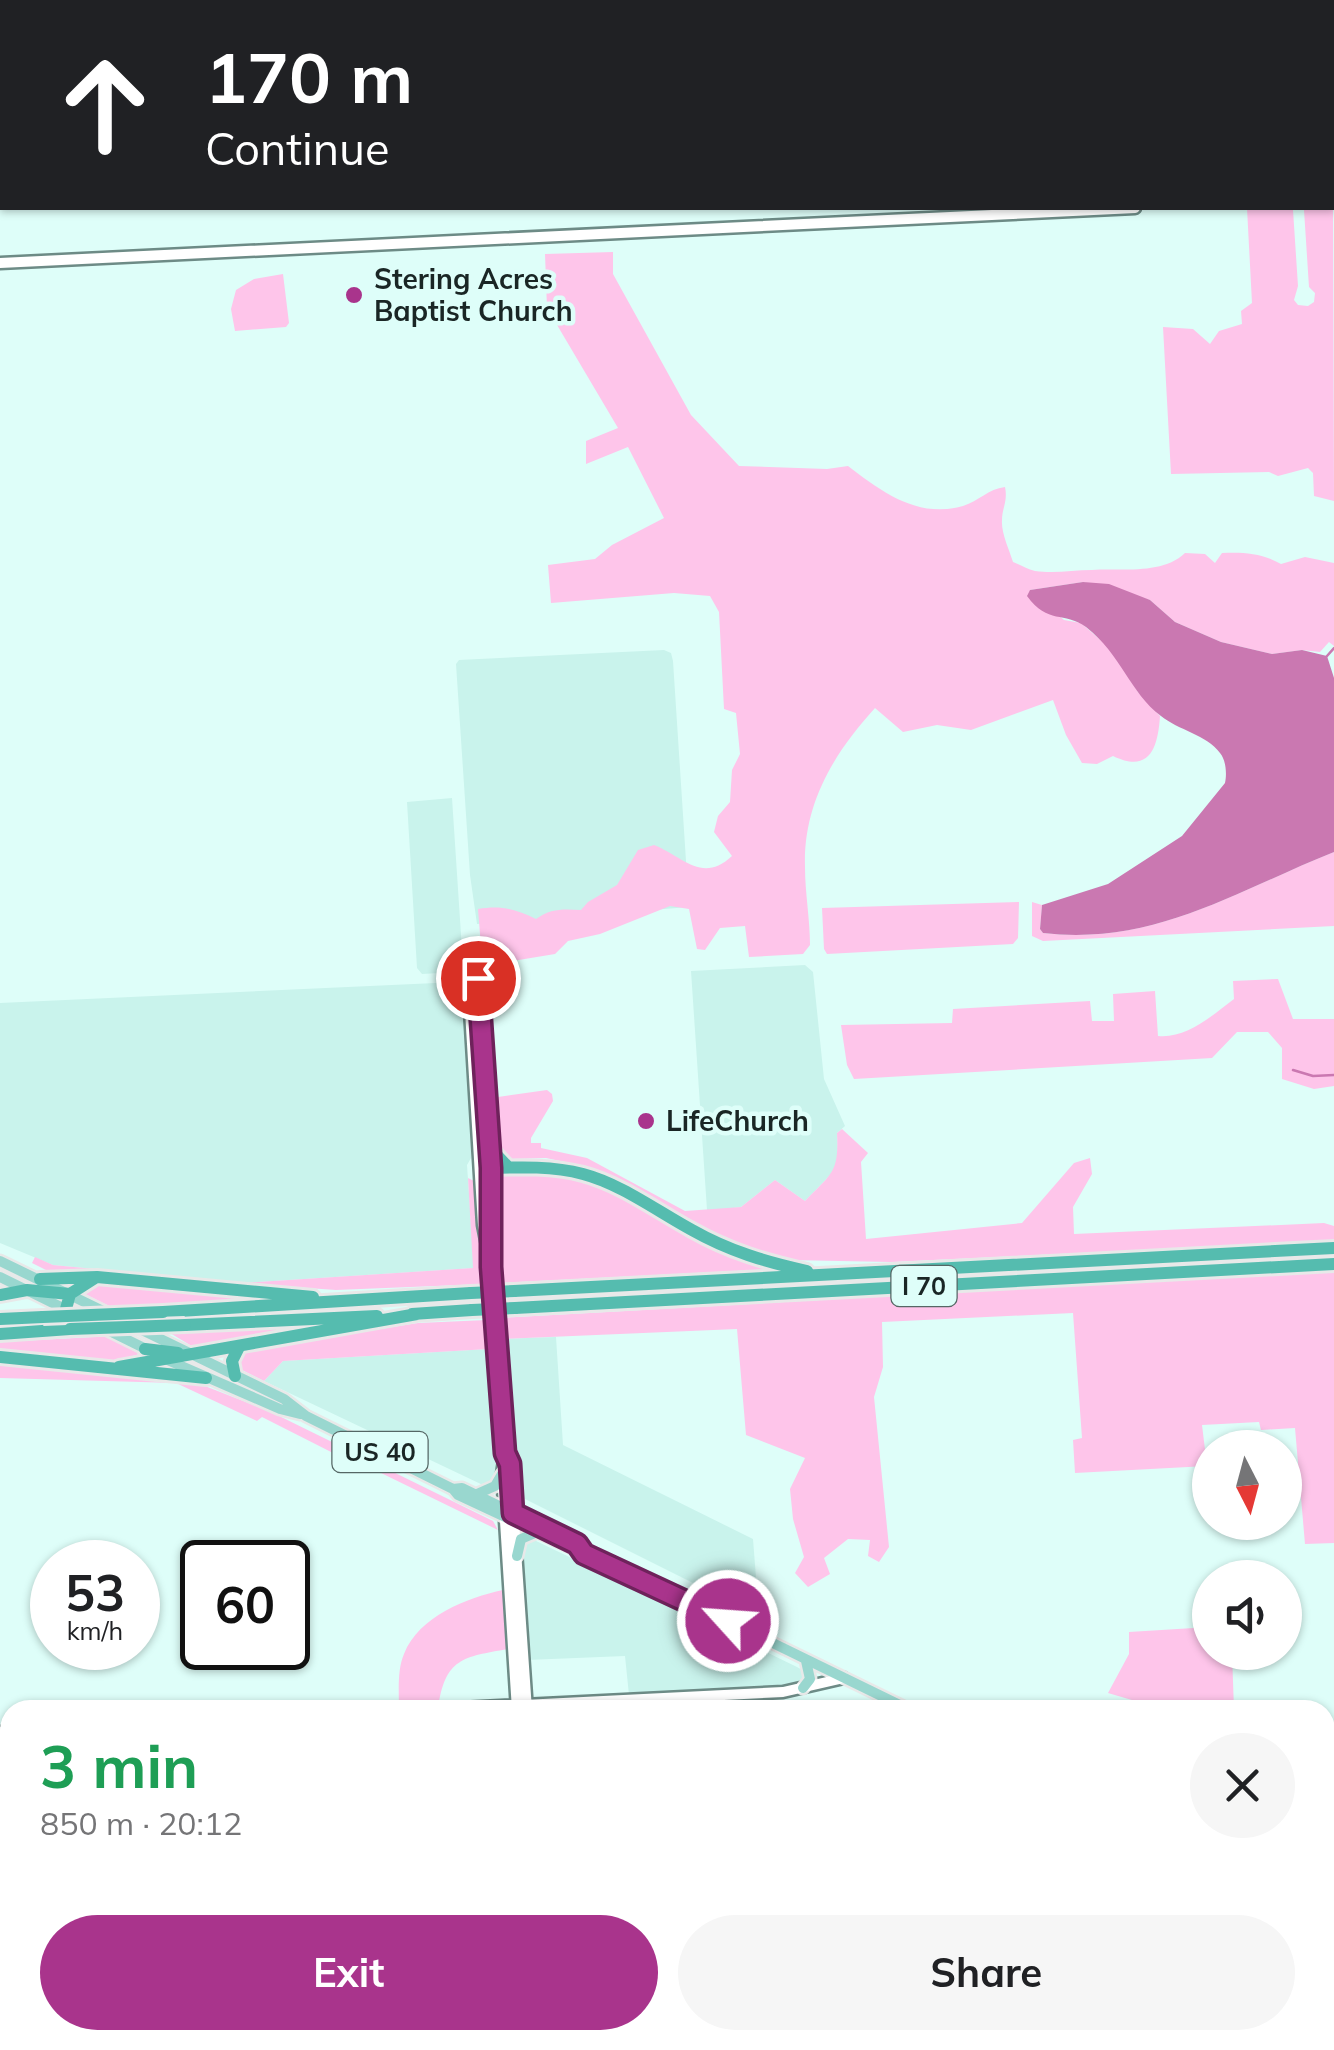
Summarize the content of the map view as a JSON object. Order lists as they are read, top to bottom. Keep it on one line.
{"streets":{"highway":["I 70"],"main road":["US 40"]},"places":["Stering Acres Baptist Church","LifeChurch"],"north":"bottom","page":{"turn":["170 m","Continue"],"speed":"53 km/h","limit":"60","heading":["3 min","850 m · 20:12"],"buttons":["Exit","Share"]}}
